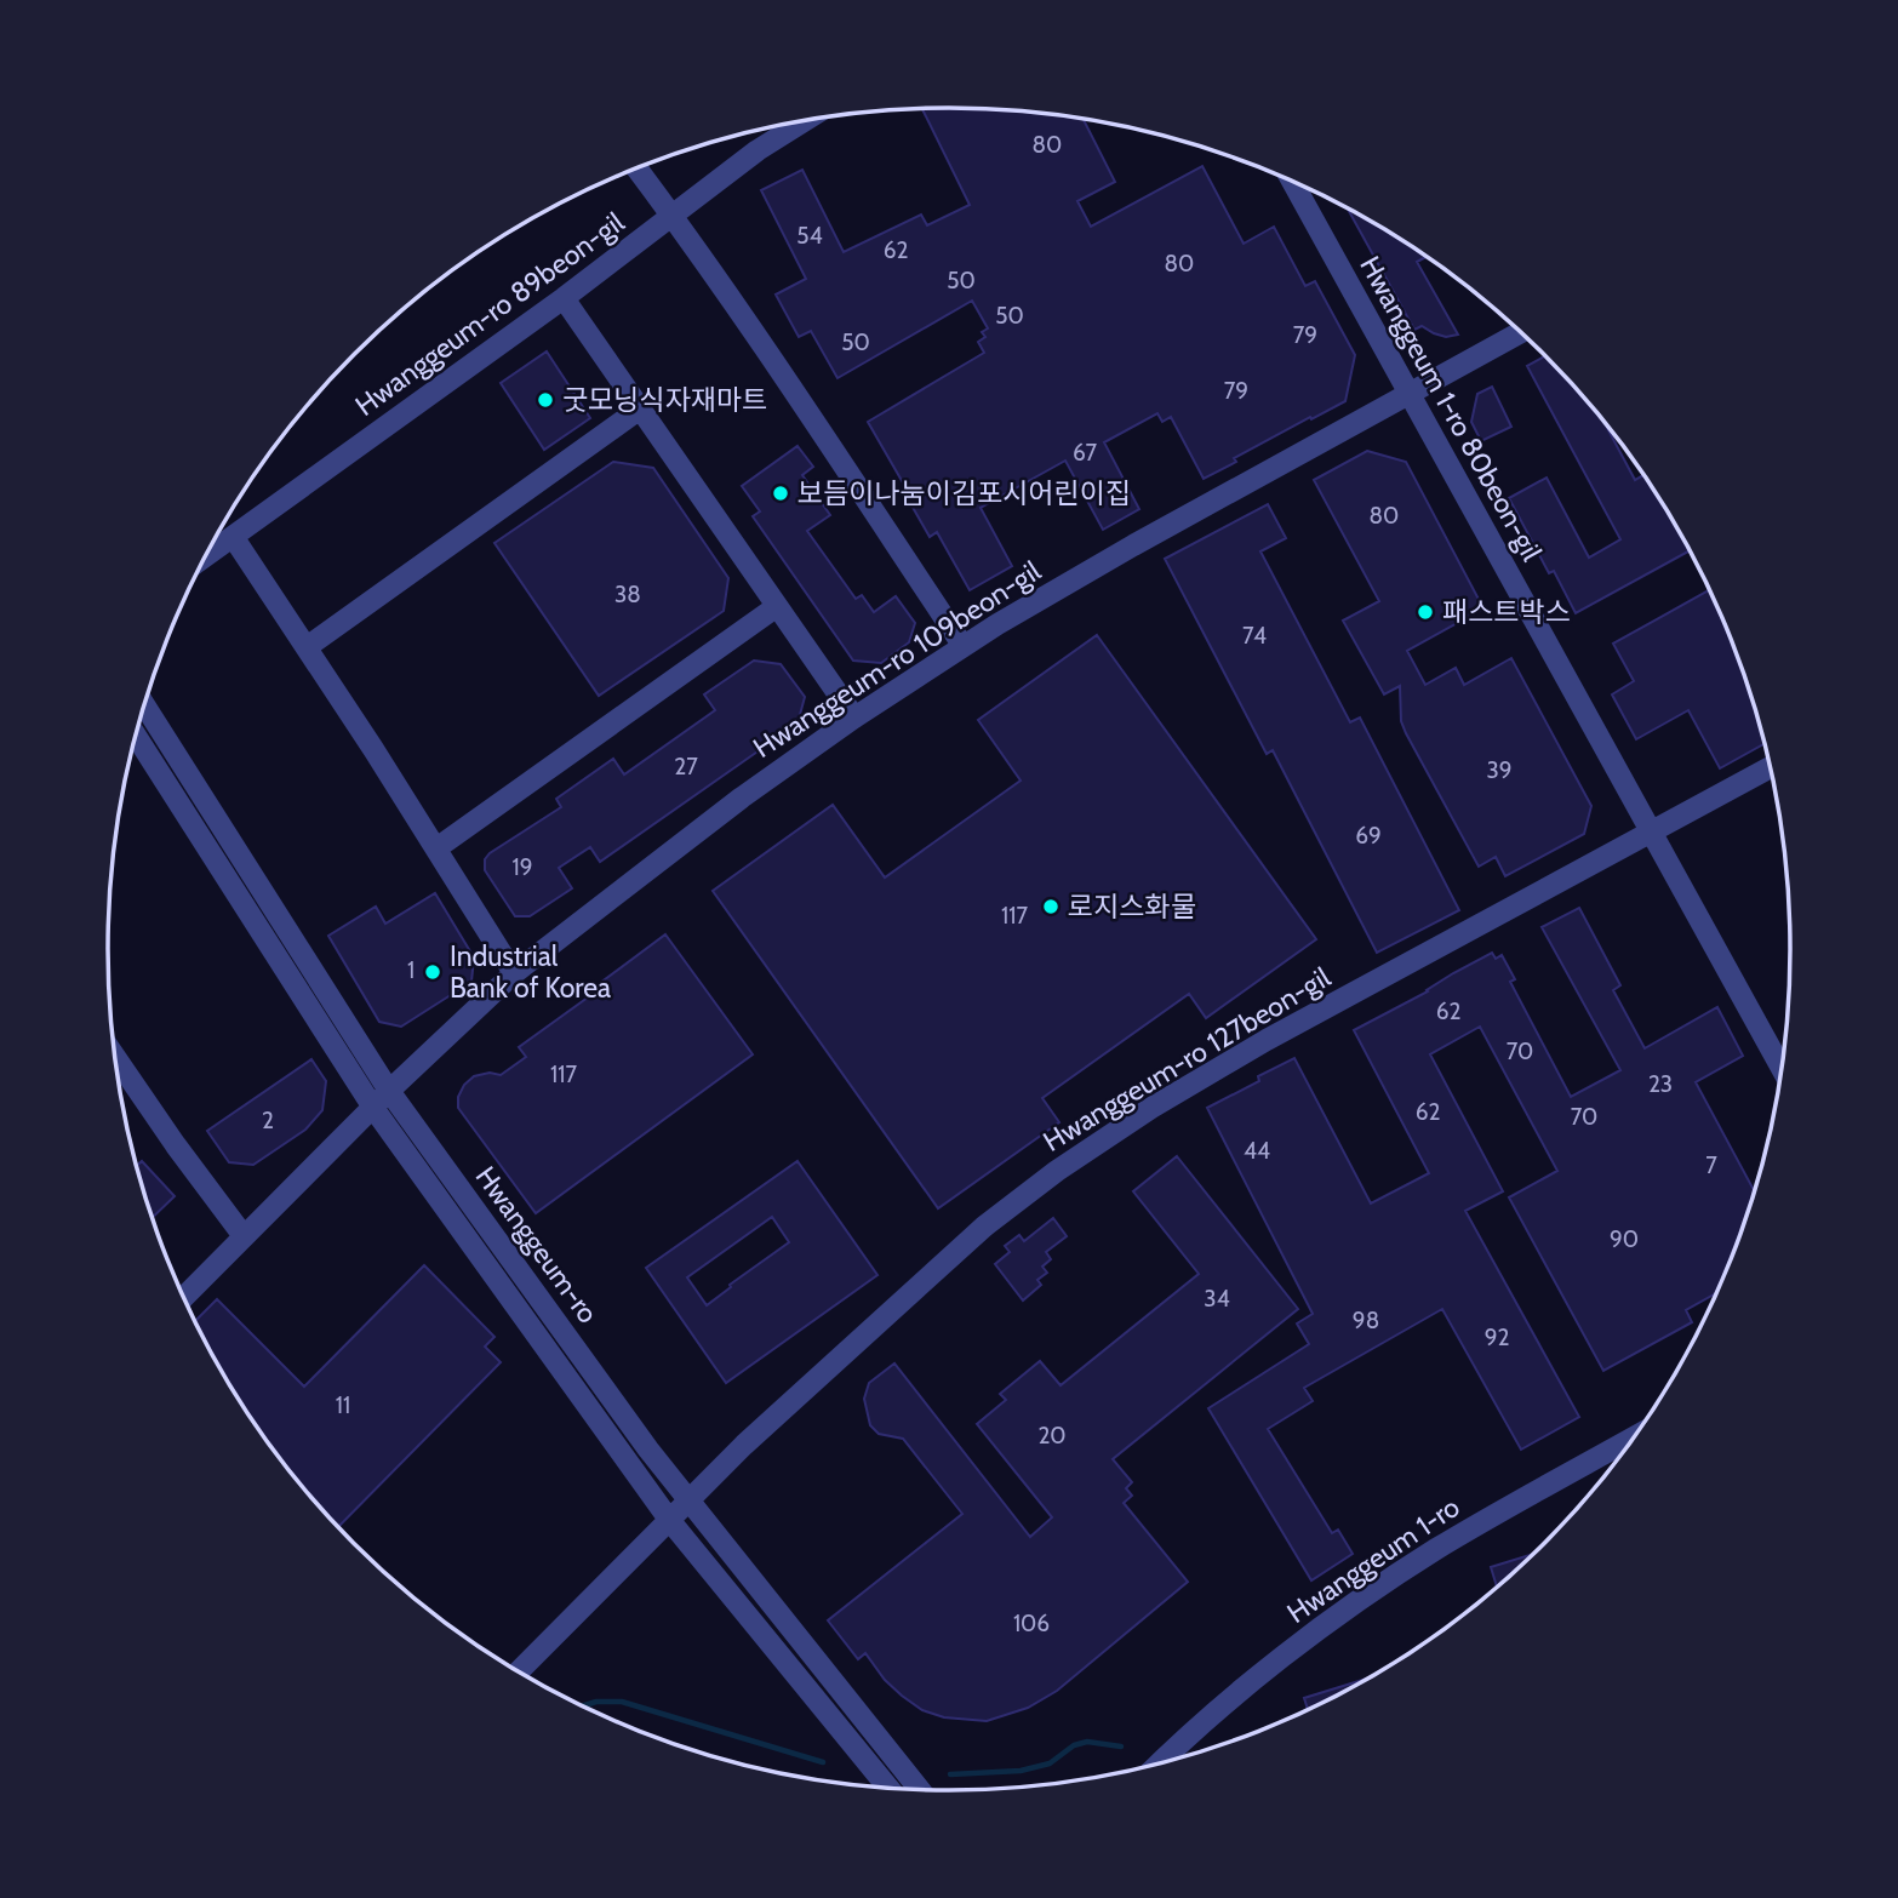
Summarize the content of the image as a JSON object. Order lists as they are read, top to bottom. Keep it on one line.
{"streets":{"street":["Hwanggeum-ro 89beon-gil","Hwanggeum 1-ro 80beon-gil","Hwanggeum-ro 109beon-gil","Hwanggeum-ro 127beon-gil","Hwanggeum-ro","Hwanggeum 1-ro"]},"crossings":[["Hwanggeum 1-ro 80beon-gil","Hwanggeum-ro 109beon-gil"],["Hwanggeum 1-ro 80beon-gil","Hwanggeum-ro 127beon-gil"],["Hwanggeum-ro 109beon-gil","Hwanggeum-ro"],["Hwanggeum-ro 127beon-gil","Hwanggeum-ro"]],"places":["굿모닝식자재마트","보듬이나눔이김포시어린이집","패스트박스","로지스화물","Industrial Bank of Korea"],"house_numbers":["80","54","62","80","50","50","79","50","79","67","80","38","74","27","39","69","19","117","1","62","70","117","23","62","70","2","44","7","90","34","98","92","11","20","106"]}
